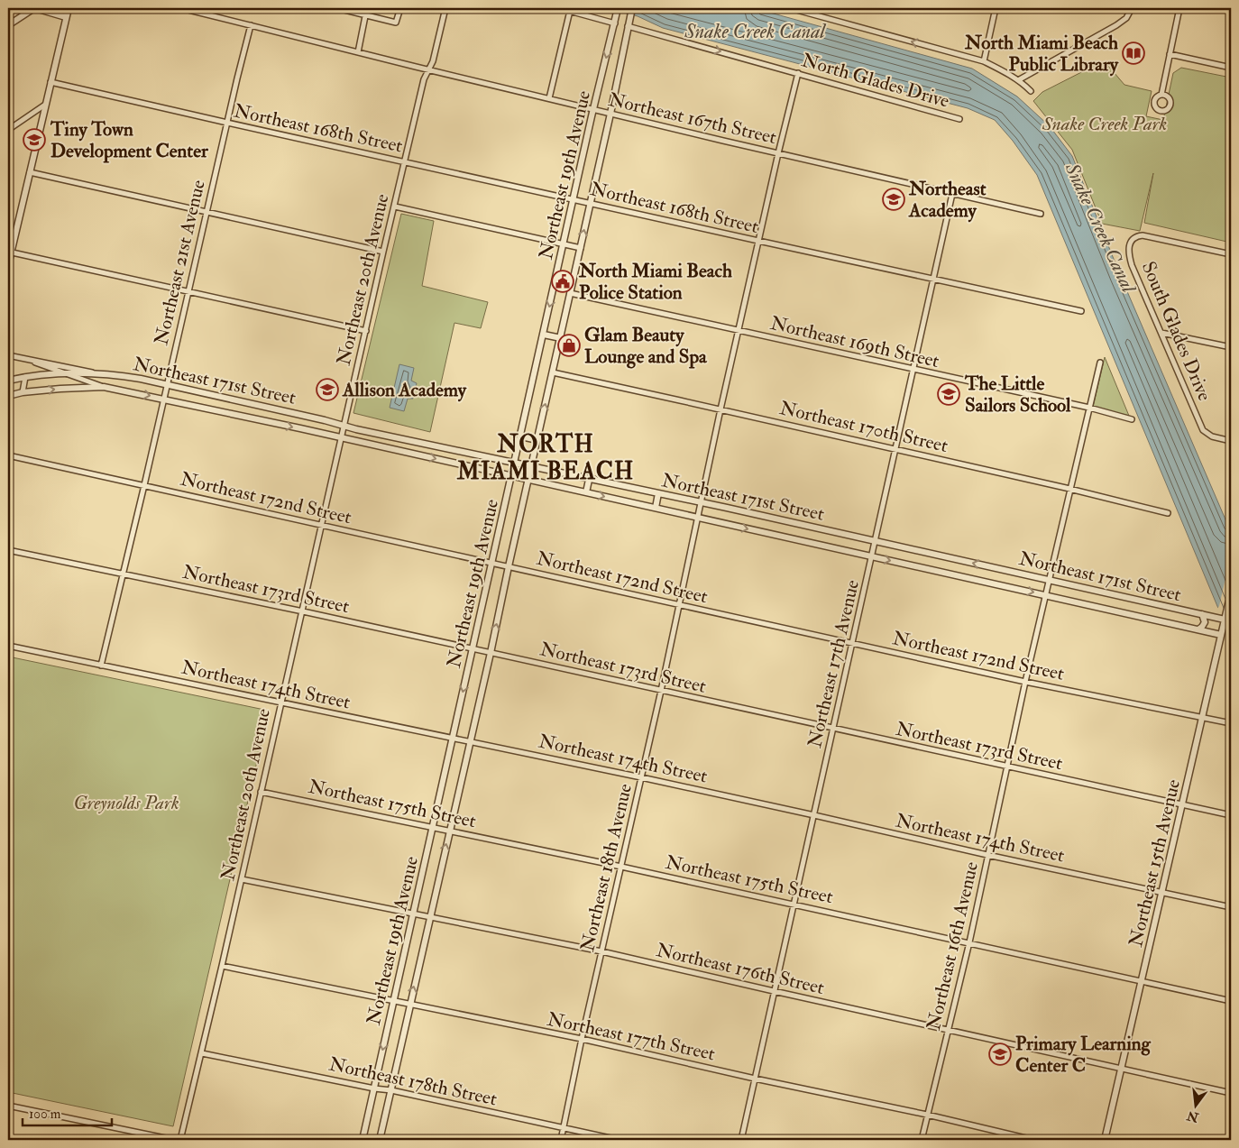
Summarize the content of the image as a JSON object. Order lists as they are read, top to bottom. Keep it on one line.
{"streets":{"street":["North Glades Drive","Northeast 167th Street","Northeast 168th Street","Northeast 19th Avenue","Northeast 21st Avenue","Northeast 20th Avenue","South Glades Drive","Northeast 169th Street","Northeast 171st Street","Northeast 170th Street","Northeast 172nd Street","Northeast 173rd Street","Northeast 17th Avenue","Northeast 174th Street","Northeast 175th Street","Northeast 15th Avenue","Northeast 18th Avenue","Northeast 16th Avenue","Northeast 176th Street","Northeast 177th Street","Northeast 178th Street"]},"crossings":[["North Glades Drive","Northeast 19th Avenue"],["North Glades Drive","Northeast 18th Avenue"],["Northeast 167th Street","Northeast 19th Avenue"],["Northeast 167th Street","Northeast 21st Avenue"],["Northeast 167th Street","Northeast 20th Avenue"],["Northeast 167th Street","Northeast 17th Avenue"],["Northeast 167th Street","Northeast 18th Avenue"],["Northeast 168th Street","Northeast 19th Avenue"],["Northeast 168th Street","Northeast 21st Avenue"],["Northeast 168th Street","Northeast 20th Avenue"],["Northeast 168th Street","Northeast 17th Avenue"],["Northeast 168th Street","Northeast 18th Avenue"],["Northeast 19th Avenue","Northeast 169th Street"],["Northeast 19th Avenue","Northeast 171st Street"],["Northeast 19th Avenue","Northeast 170th Street"],["Northeast 19th Avenue","Northeast 172nd Street"],["Northeast 19th Avenue","Northeast 173rd Street"],["Northeast 19th Avenue","Northeast 174th Street"],["Northeast 19th Avenue","Northeast 175th Street"],["Northeast 19th Avenue","Northeast 176th Street"],["Northeast 19th Avenue","Northeast 177th Street"],["Northeast 19th Avenue","Northeast 178th Street"],["Northeast 21st Avenue","Northeast 171st Street"],["Northeast 21st Avenue","Northeast 172nd Street"],["Northeast 21st Avenue","Northeast 173rd Street"],["Northeast 21st Avenue","Northeast 174th Street"],["Northeast 20th Avenue","Northeast 171st Street"],["Northeast 20th Avenue","Northeast 172nd Street"],["Northeast 20th Avenue","Northeast 173rd Street"],["Northeast 20th Avenue","Northeast 174th Street"],["Northeast 20th Avenue","Northeast 175th Street"],["Northeast 20th Avenue","Northeast 176th Street"],["Northeast 20th Avenue","Northeast 177th Street"],["Northeast 20th Avenue","Northeast 178th Street"],["Northeast 169th Street","Northeast 17th Avenue"],["Northeast 169th Street","Northeast 18th Avenue"],["Northeast 169th Street","Northeast 16th Avenue"],["Northeast 171st Street","Northeast 17th Avenue"],["Northeast 171st Street","Northeast 15th Avenue"],["Northeast 171st Street","Northeast 18th Avenue"],["Northeast 171st Street","Northeast 16th Avenue"],["Northeast 170th Street","Northeast 17th Avenue"],["Northeast 170th Street","Northeast 18th Avenue"],["Northeast 170th Street","Northeast 16th Avenue"],["Northeast 172nd Street","Northeast 17th Avenue"],["Northeast 172nd Street","Northeast 15th Avenue"],["Northeast 172nd Street","Northeast 18th Avenue"],["Northeast 172nd Street","Northeast 16th Avenue"],["Northeast 173rd Street","Northeast 17th Avenue"],["Northeast 173rd Street","Northeast 15th Avenue"],["Northeast 173rd Street","Northeast 18th Avenue"],["Northeast 173rd Street","Northeast 16th Avenue"],["Northeast 17th Avenue","Northeast 174th Street"],["Northeast 17th Avenue","Northeast 175th Street"],["Northeast 17th Avenue","Northeast 176th Street"],["Northeast 17th Avenue","Northeast 177th Street"],["Northeast 174th Street","Northeast 15th Avenue"],["Northeast 174th Street","Northeast 18th Avenue"],["Northeast 174th Street","Northeast 16th Avenue"],["Northeast 175th Street","Northeast 15th Avenue"],["Northeast 175th Street","Northeast 18th Avenue"],["Northeast 175th Street","Northeast 16th Avenue"],["Northeast 15th Avenue","Northeast 176th Street"],["Northeast 18th Avenue","Northeast 176th Street"],["Northeast 18th Avenue","Northeast 177th Street"],["Northeast 18th Avenue","Northeast 178th Street"],["Northeast 16th Avenue","Northeast 176th Street"],["Northeast 16th Avenue","Northeast 177th Street"]],"one_way":["North Glades Drive"],"districts":["NORTH MIAMI BEACH"],"water":["Snake Creek Canal"],"parks":["Snake Creek Park","Greynolds Park"],"places":{"library":["North Miami Beach Public Library"],"school or university":["Tiny Town Development Center","Northeast Academy","Allison Academy","The Little Sailors School","Primary Learning Center C"],"public building":["North Miami Beach Police Station"],"shop":["Glam Beauty Lounge and Spa"]},"scale_bar":"100 m","north":"bottom"}
